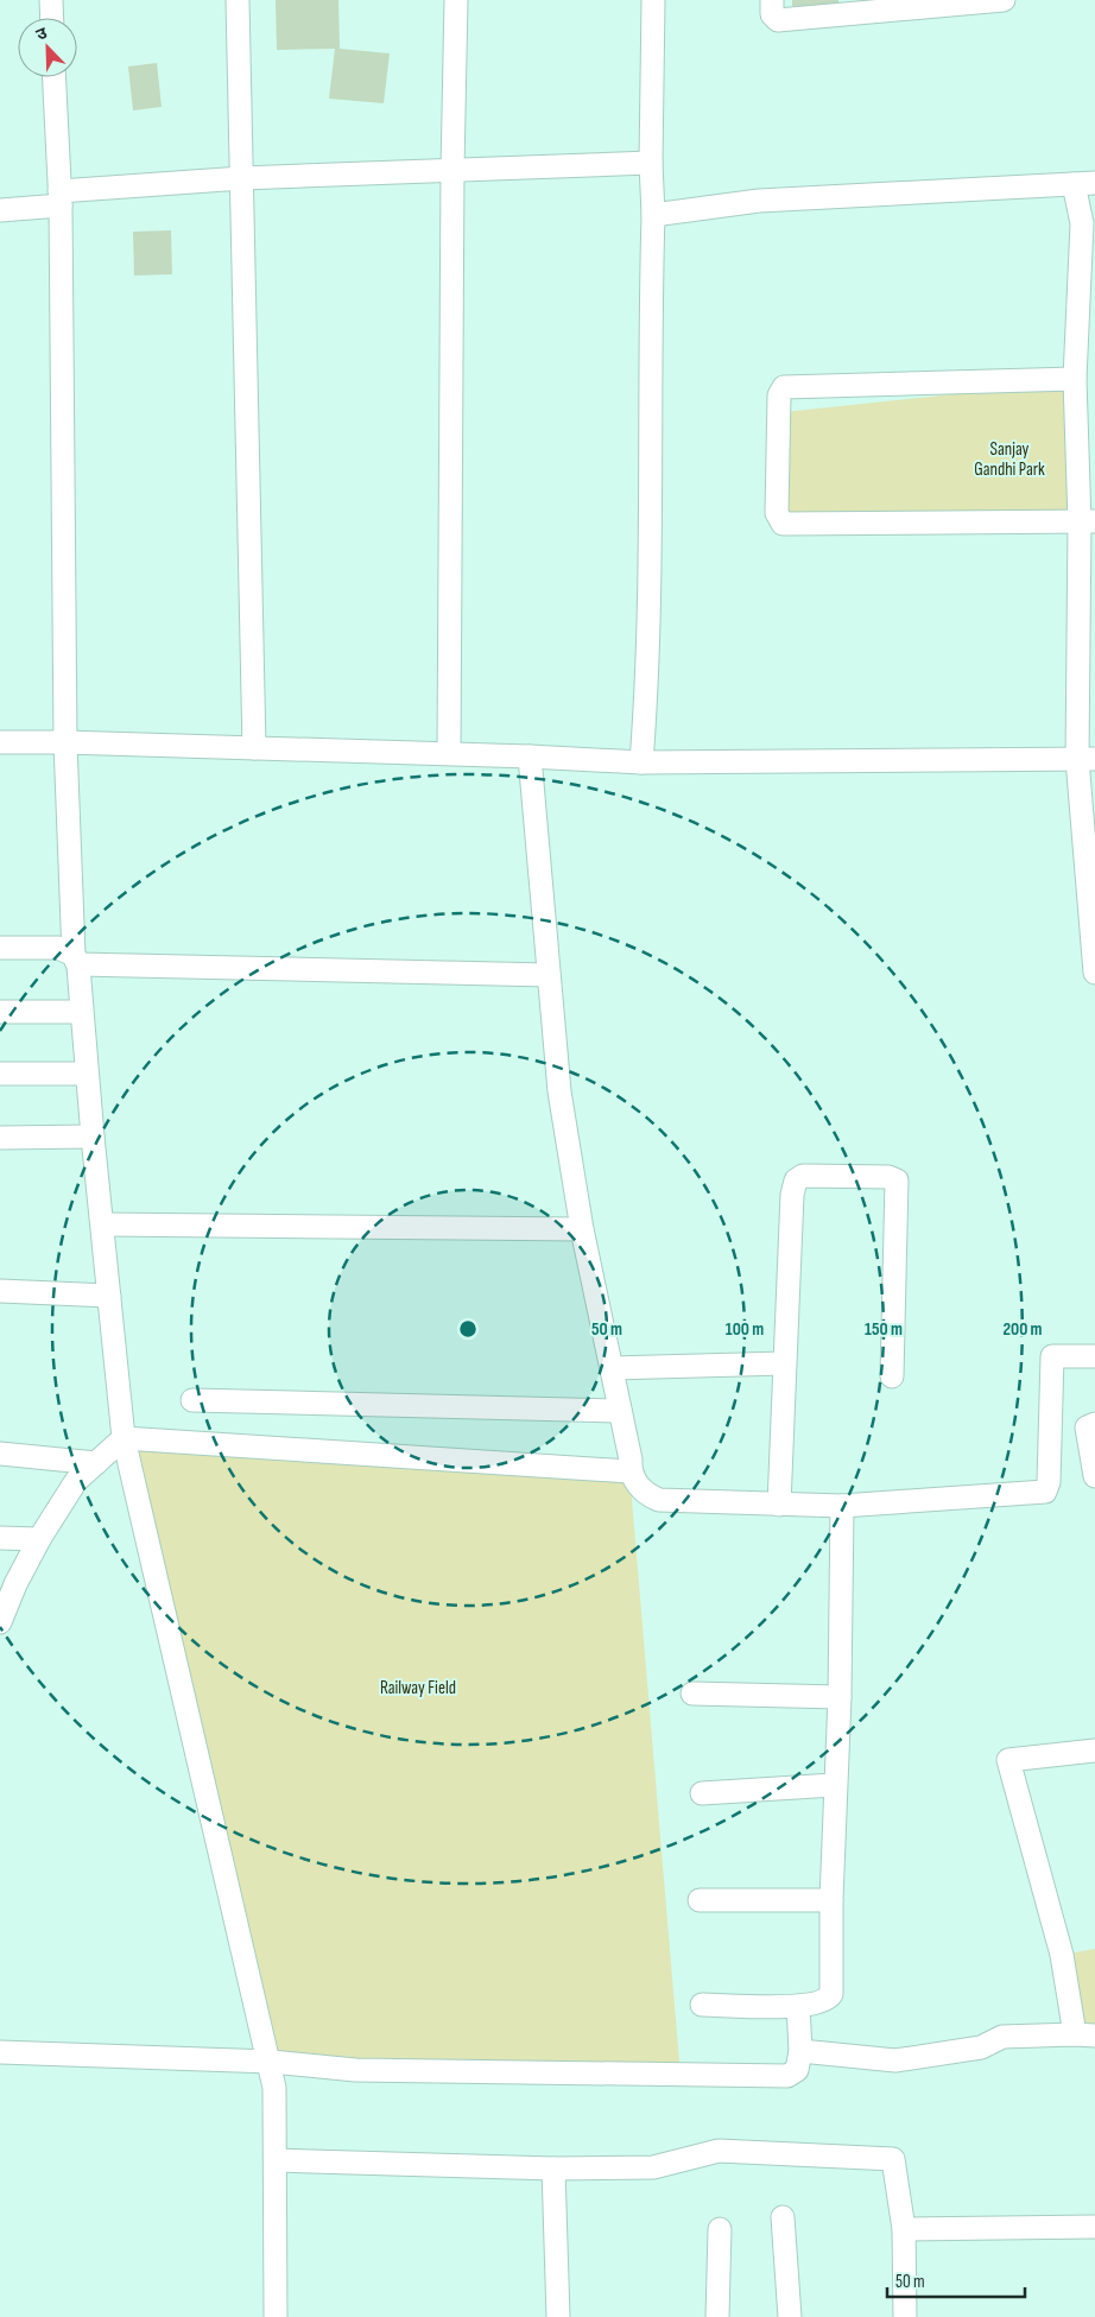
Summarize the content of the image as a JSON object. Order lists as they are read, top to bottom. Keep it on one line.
{"parks":["Sanjay Gandhi Park","Railway Field"],"scale_bar":"50 m","north":"top left","rings":["50 m","100 m","150 m","200 m"]}
